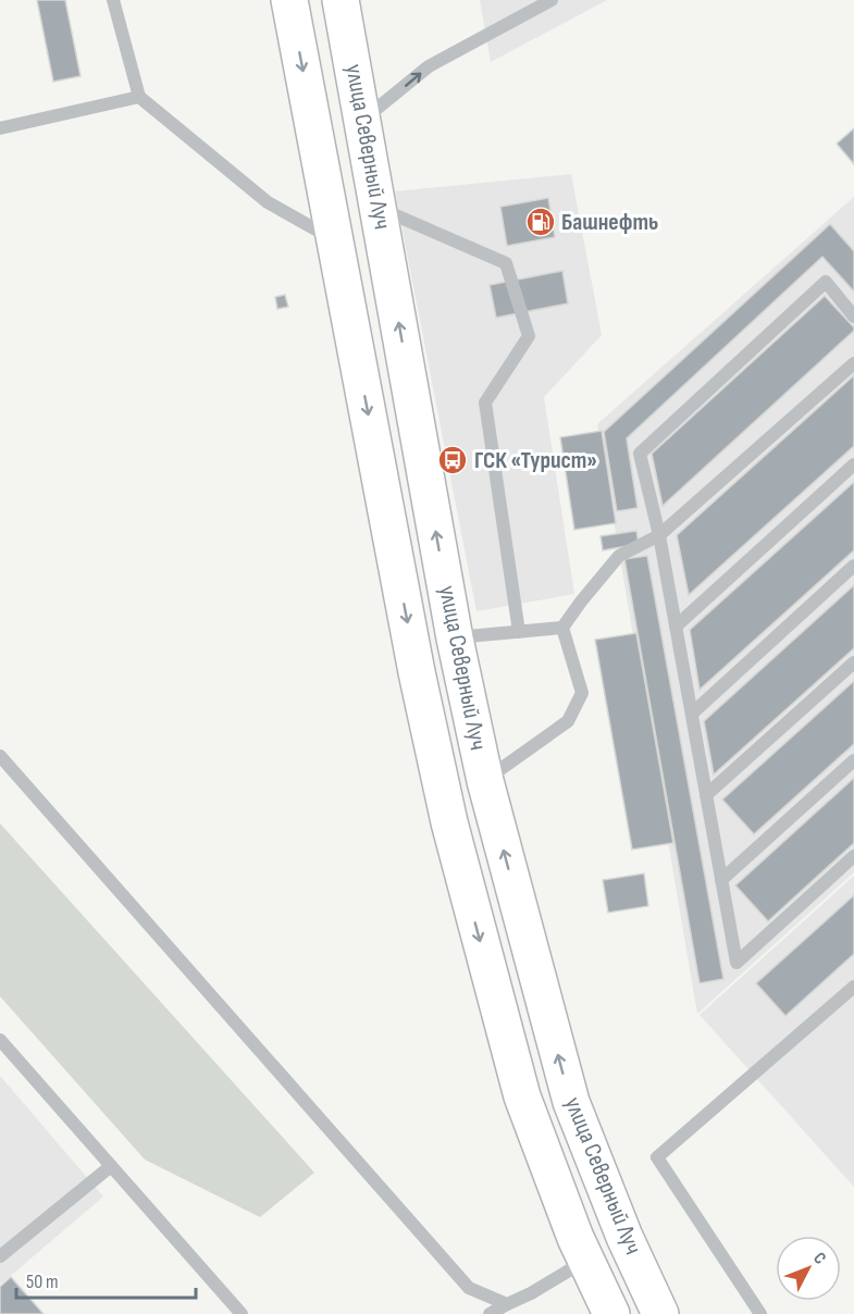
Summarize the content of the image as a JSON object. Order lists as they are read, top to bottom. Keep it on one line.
{"streets":{"main road":["улица Северный Луч"]},"places":{"fuel station":["Башнефть"],"bus stop":["ГСК «Турист»"]},"scale_bar":"50 m","north":"top right"}
